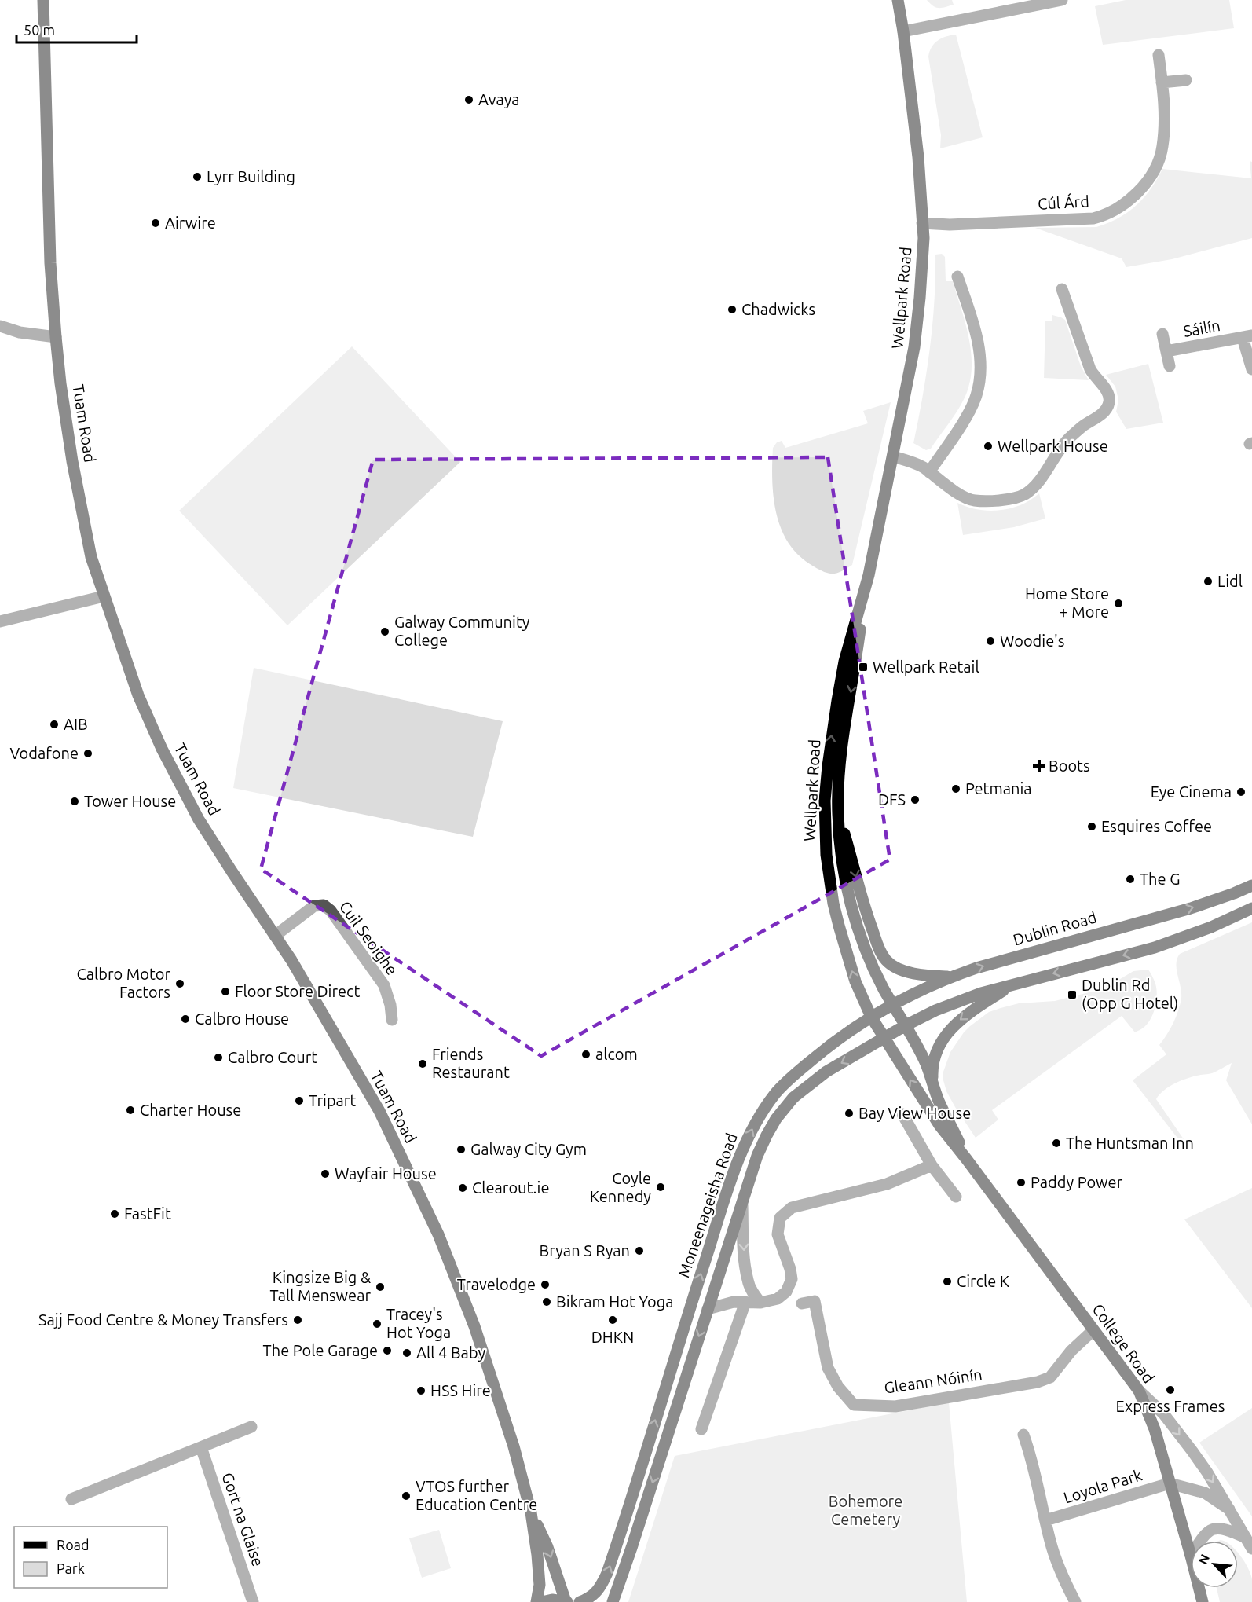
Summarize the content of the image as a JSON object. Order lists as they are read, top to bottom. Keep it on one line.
{"streets":{"main road":["Wellpark Road","Tuam Road","Dublin Road","Moneenageisha Road","College Road"],"street":["Cúl Árd","Sáilín","Cuil Seoighe","Gleann Nóinín","Loyola Park","Gort na Glaise"]},"crossings":[["Cúl Árd","Wellpark Road"],["Wellpark Road","Dublin Road"],["Wellpark Road","Moneenageisha Road"],["Wellpark Road","College Road"],["Tuam Road","Cuil Seoighe"],["Dublin Road","Moneenageisha Road"],["Moneenageisha Road","College Road"],["College Road","Gleann Nóinín"],["College Road","Loyola Park"]],"parks":["Bohemore Cemetery"],"places":{"other":["Avaya","Lyrr Building","Airwire","Chadwicks","Wellpark House","Lidl","Home Store + More","Galway Community College","Woodie's","AIB","Vodafone","Petmania","Eye Cinema","DFS","Tower House","Esquires Coffee","The G","Calbro Motor Factors","Floor Store Direct","Calbro House","alcom","Calbro Court","Friends Restaurant","Tripart","Charter House","Bay View House","The Huntsman Inn","Galway City Gym","Wayfair House","Paddy Power","Coyle Kennedy","Clearout.ie","FastFit","Bryan S Ryan","Circle K","Travelodge","Kingsize Big & Tall Menswear","Bikram Hot Yoga","Sajj Food Centre & Money Transfers","DHKN","Tracey's Hot Yoga","The Pole Garage","All 4 Baby","Express Frames","HSS Hire","VTOS further Education Centre"],"transit":["Wellpark Retail","Dublin Rd (Opp G Hotel)"],"health":["Boots"]},"legend":["Road","Park"],"scale_bar":"50 m","north":"top left"}
